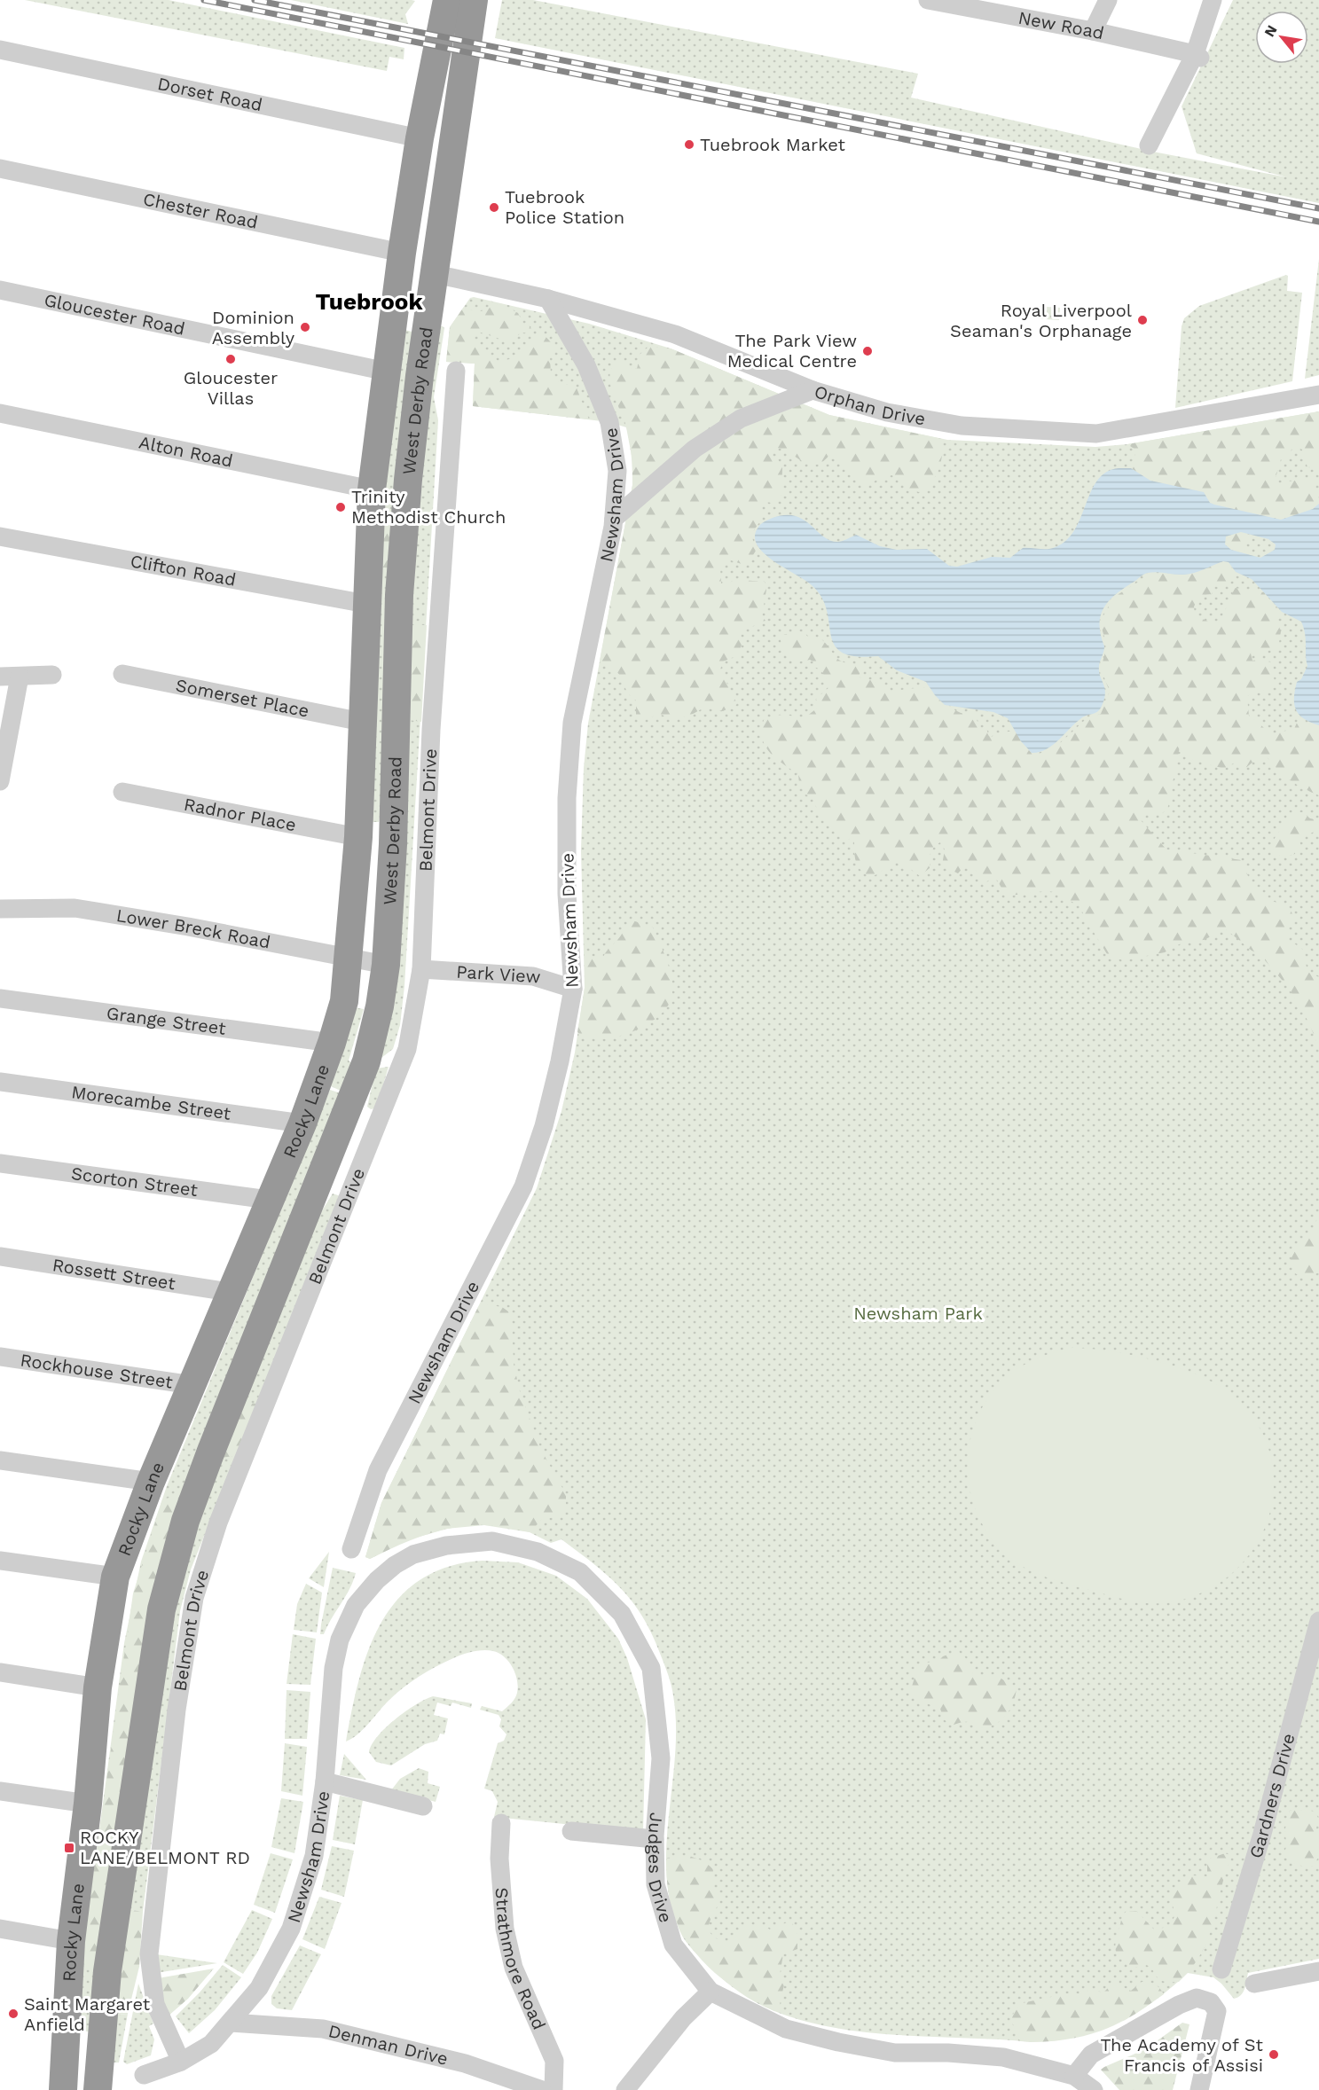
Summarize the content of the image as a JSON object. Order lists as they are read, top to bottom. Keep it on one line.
{"streets":{"highway":["West Derby Road","Rocky Lane"],"street":["New Road","Dorset Road","Chester Road","Gloucester Road","Orphan Drive","Alton Road","Newsham Drive","Clifton Road","Somerset Place","Belmont Drive","Radnor Place","Lower Breck Road","Park View","Grange Street","Morecambe Street","Scorton Street","Rossett Street","Rockhouse Street","Gardners Drive","Judges Drive","Strathmore Road","Denman Drive"]},"crossings":[["Dorset Road","West Derby Road"],["Chester Road","West Derby Road"],["Gloucester Road","West Derby Road"],["West Derby Road","Orphan Drive"],["West Derby Road","Alton Road"],["West Derby Road","Clifton Road"],["West Derby Road","Somerset Place"],["West Derby Road","Radnor Place"],["West Derby Road","Lower Breck Road"],["West Derby Road","Rocky Lane"],["Orphan Drive","Newsham Drive"],["Newsham Drive","Belmont Drive"],["Newsham Drive","Park View"],["Newsham Drive","Judges Drive"],["Newsham Drive","Denman Drive"],["Belmont Drive","Park View"],["Lower Breck Road","Rocky Lane"],["Grange Street","Rocky Lane"],["Morecambe Street","Rocky Lane"],["Rocky Lane","Scorton Street"],["Rocky Lane","Rossett Street"],["Rocky Lane","Rockhouse Street"]],"districts":["Tuebrook"],"parks":["Newsham Park"],"places":{"other":["Tuebrook Market","Tuebrook Police Station","Royal Liverpool Seaman's Orphanage","Dominion Assembly","The Park View Medical Centre","Gloucester Villas","Trinity Methodist Church","Saint Margaret Anfield","The Academy of St Francis of Assisi"],"transit":["ROCKY LANE/BELMONT RD"]},"north":"top left"}
